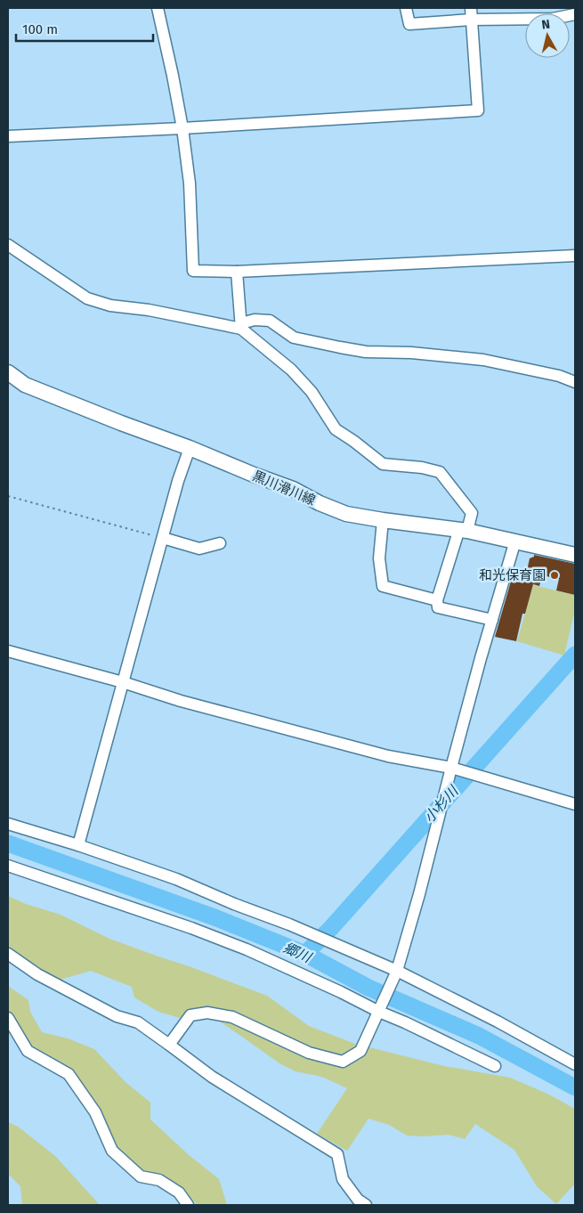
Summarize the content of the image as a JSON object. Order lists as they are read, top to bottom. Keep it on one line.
{"streets":{"main road":["黒川滑川線"]},"water":["小杉川","郷川"],"places":["和光保育園"],"scale_bar":"100 m","north":"top"}
